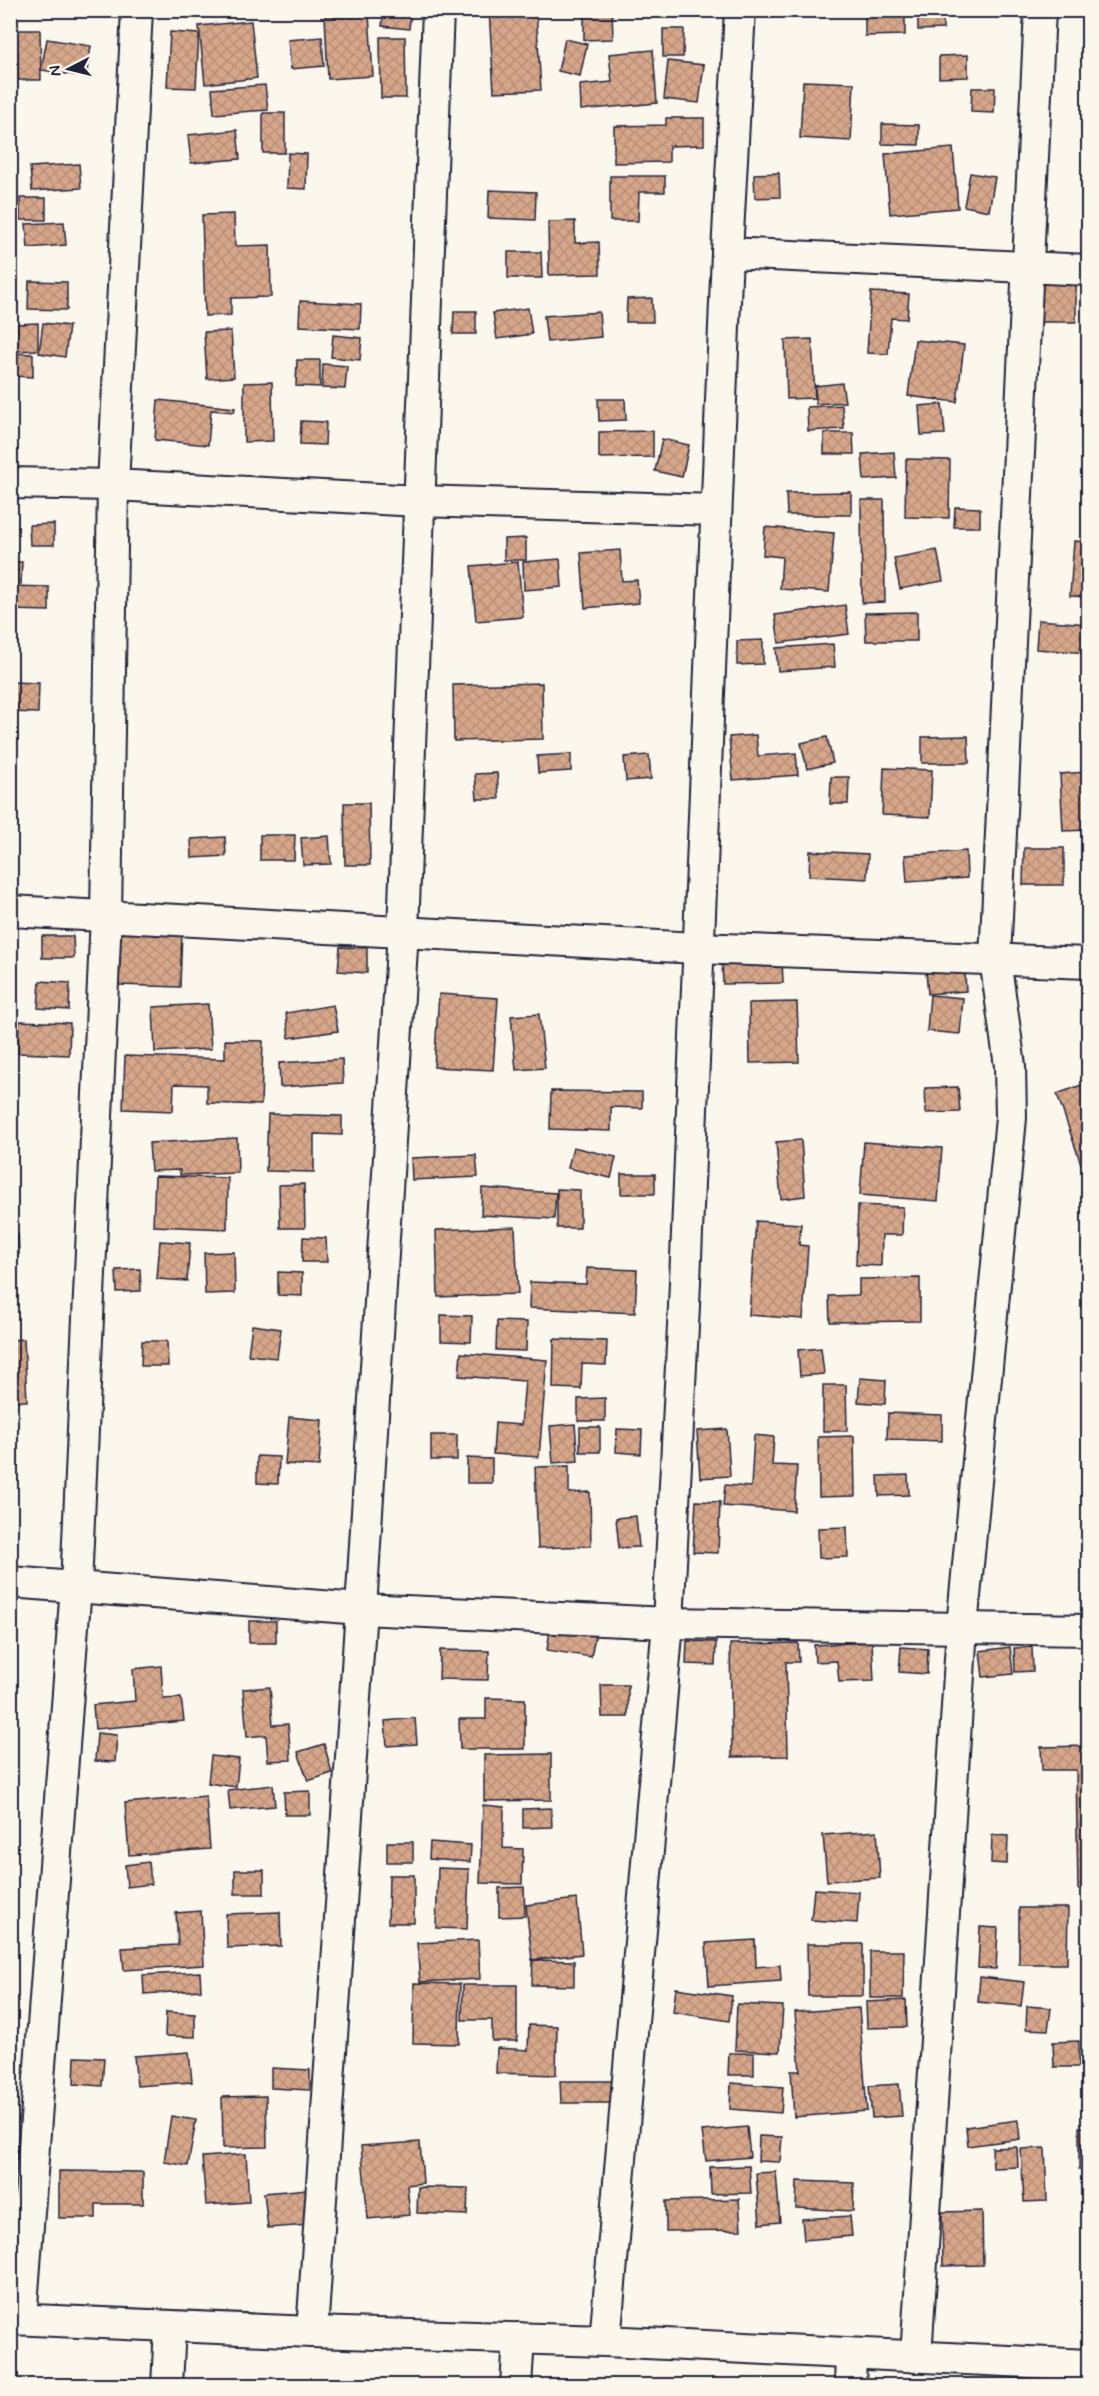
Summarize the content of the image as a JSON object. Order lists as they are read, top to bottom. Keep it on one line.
{"north":"left"}
